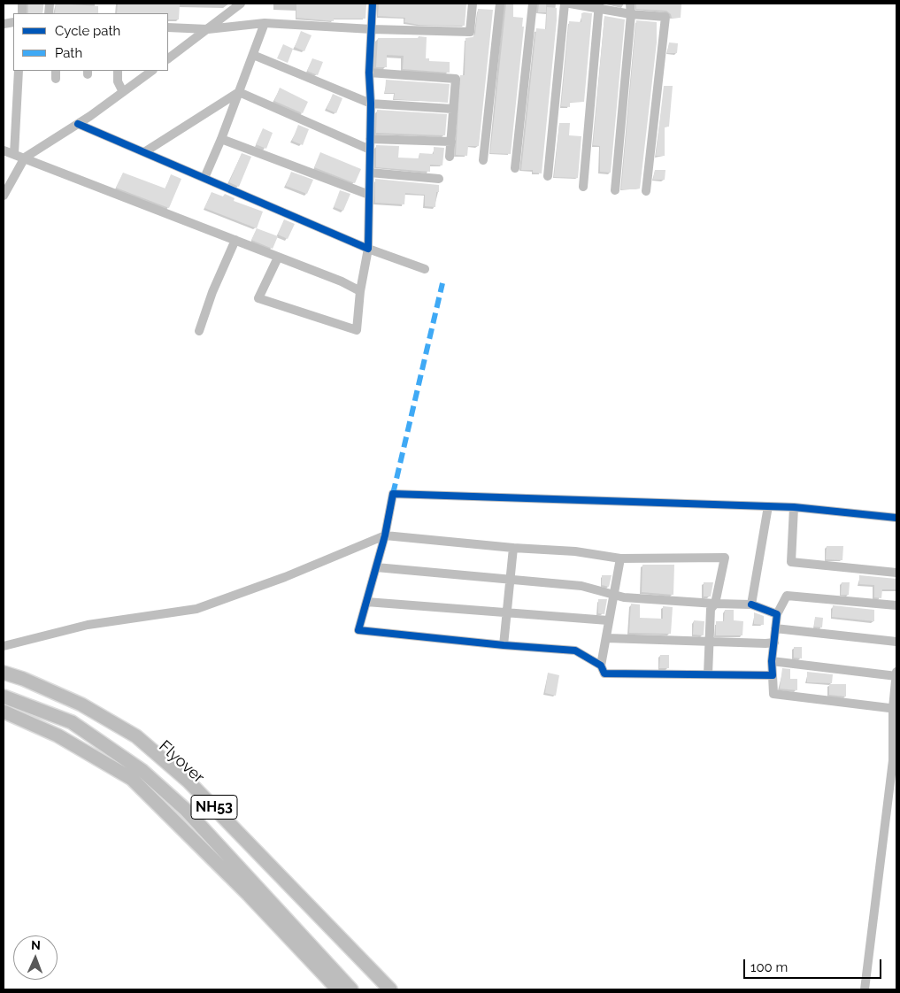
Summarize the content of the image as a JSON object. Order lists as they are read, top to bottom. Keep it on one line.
{"streets":{"highway":["Flyover","NH53"]},"legend":["Cycle path","Path"],"scale_bar":"100 m","north":"top"}
